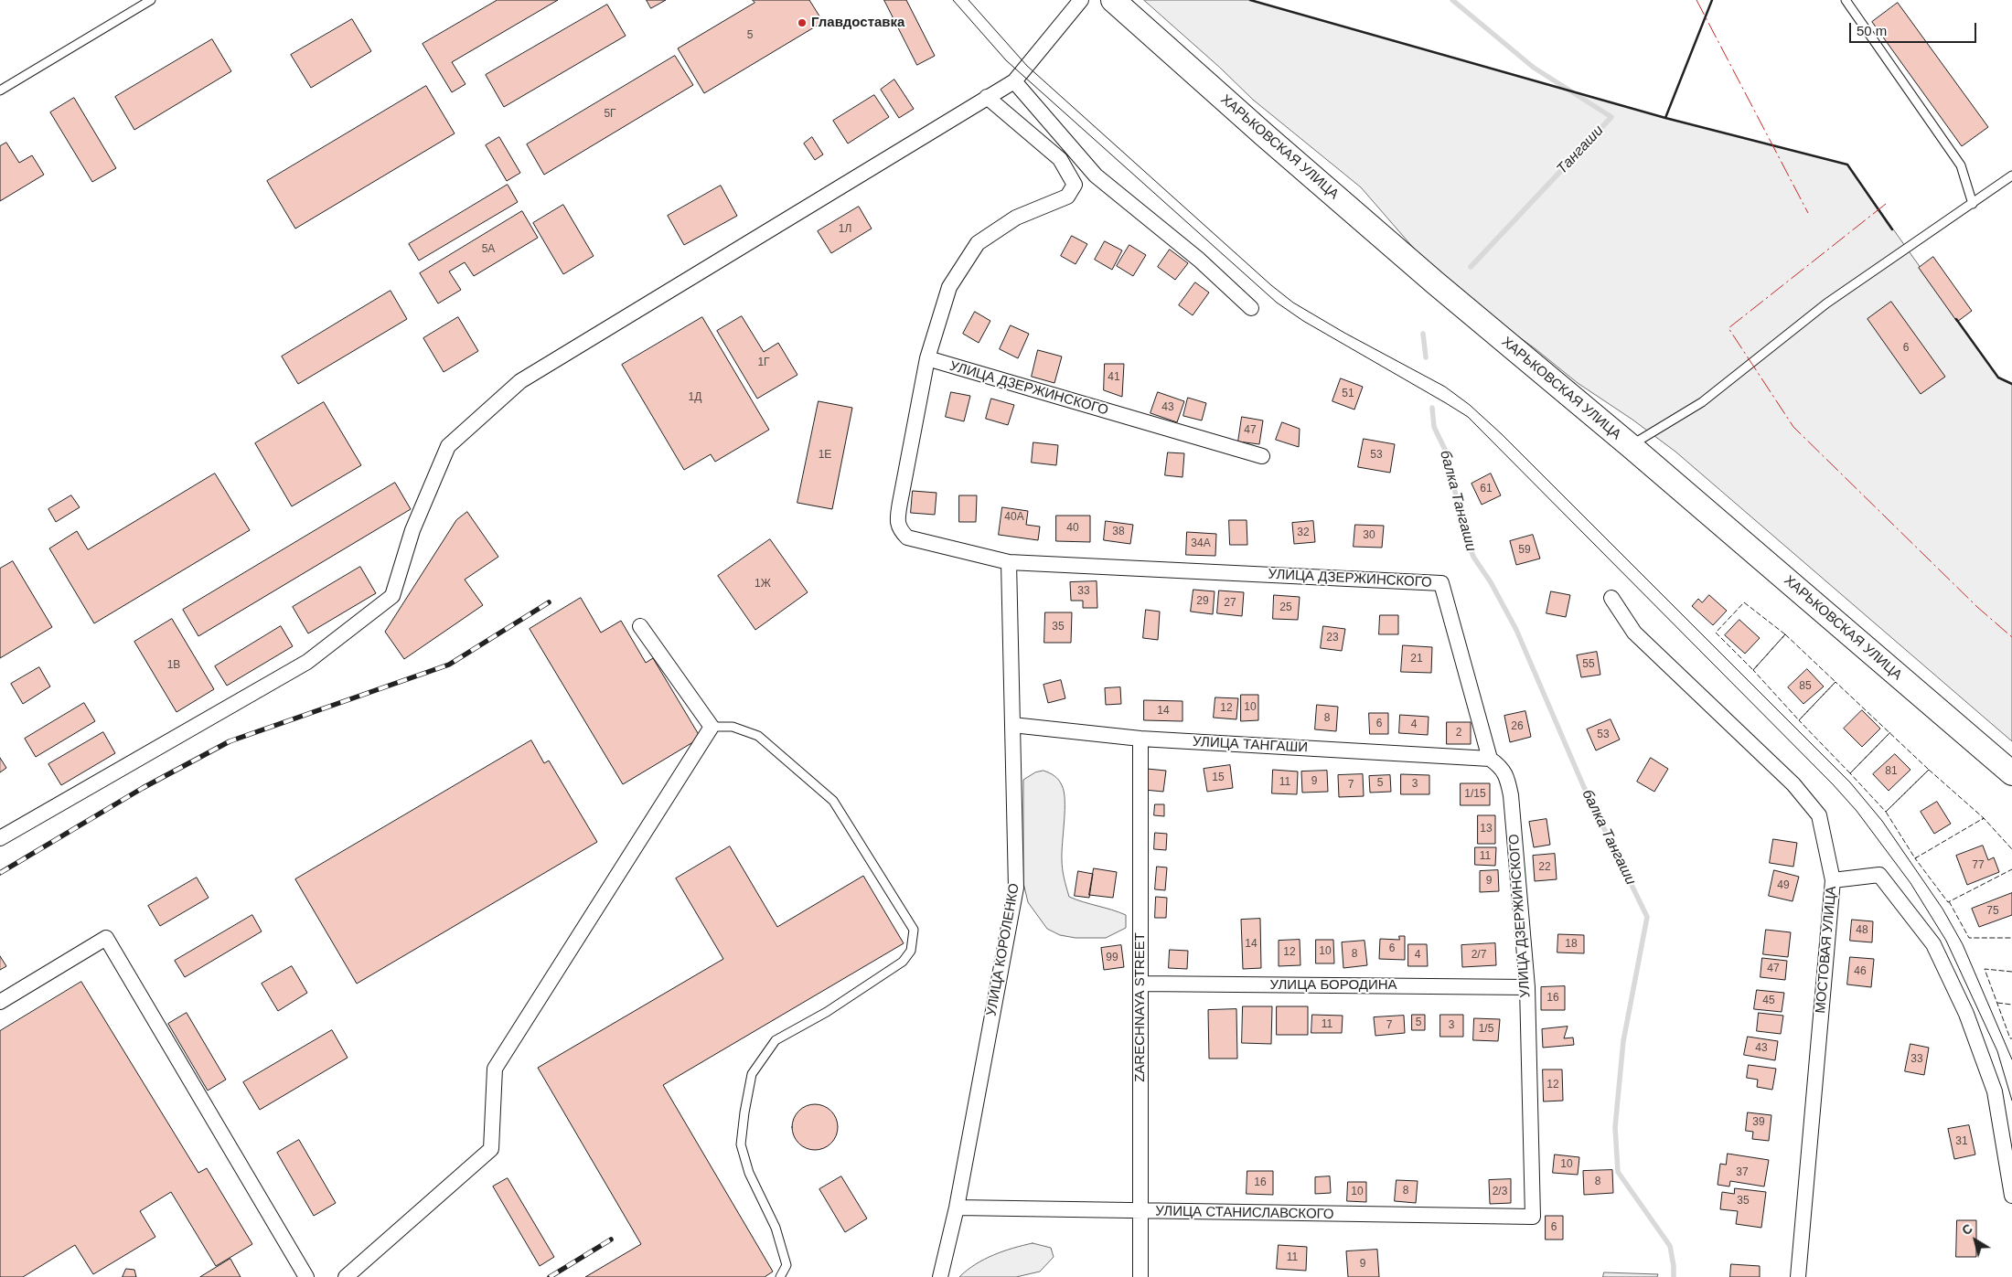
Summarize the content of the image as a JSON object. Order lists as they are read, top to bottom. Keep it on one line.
{"streets":{"main road":["ХАРЬКОВСКАЯ УЛИЦА"],"street":["УЛИЦА ДЗЕРЖИНСКОГО","УЛИЦА ТАНГАШИ","УЛИЦА КОРОЛЕНКО","МОСТОВАЯ УЛИЦА","УЛИЦА БОРОДИНА","ZARECHNAYA STREET","УЛИЦА СТАНИСЛАВСКОГО"]},"crossings":[["УЛИЦА ДЗЕРЖИНСКОГО","УЛИЦА ТАНГАШИ"],["УЛИЦА ДЗЕРЖИНСКОГО","УЛИЦА КОРОЛЕНКО"],["УЛИЦА ДЗЕРЖИНСКОГО","УЛИЦА БОРОДИНА"],["УЛИЦА ДЗЕРЖИНСКОГО","УЛИЦА СТАНИСЛАВСКОГО"],["УЛИЦА ТАНГАШИ","УЛИЦА КОРОЛЕНКО"],["УЛИЦА ТАНГАШИ","ZARECHNAYA STREET"],["УЛИЦА КОРОЛЕНКО","УЛИЦА СТАНИСЛАВСКОГО"],["УЛИЦА БОРОДИНА","ZARECHNAYA STREET"],["ZARECHNAYA STREET","УЛИЦА СТАНИСЛАВСКОГО"]],"water":["Тангаши","балка Тангаши"],"places":["Главдоставка"],"house_numbers":["5","5Г","1Л","5А","6","1Г","41","51","1Д","43","47","1Е","53","61","40А","40","38","32","30","34А","59","1Ж","33","29","27","25","35","23","21","55","1В","85","10","12","14","8","6","4","26","2","53","81","15","9","11","5","3","7","1/15","13","11","77","22","9","49","75","48","14","18","6","10","12","8","4","2/7","99","47","46","16","45","5","11","7","3","1/5","43","33","12","39","31","10","37","8","16","8","10","2/3","35","6","11","9"],"scale_bar":"50 m","north":"top left"}
